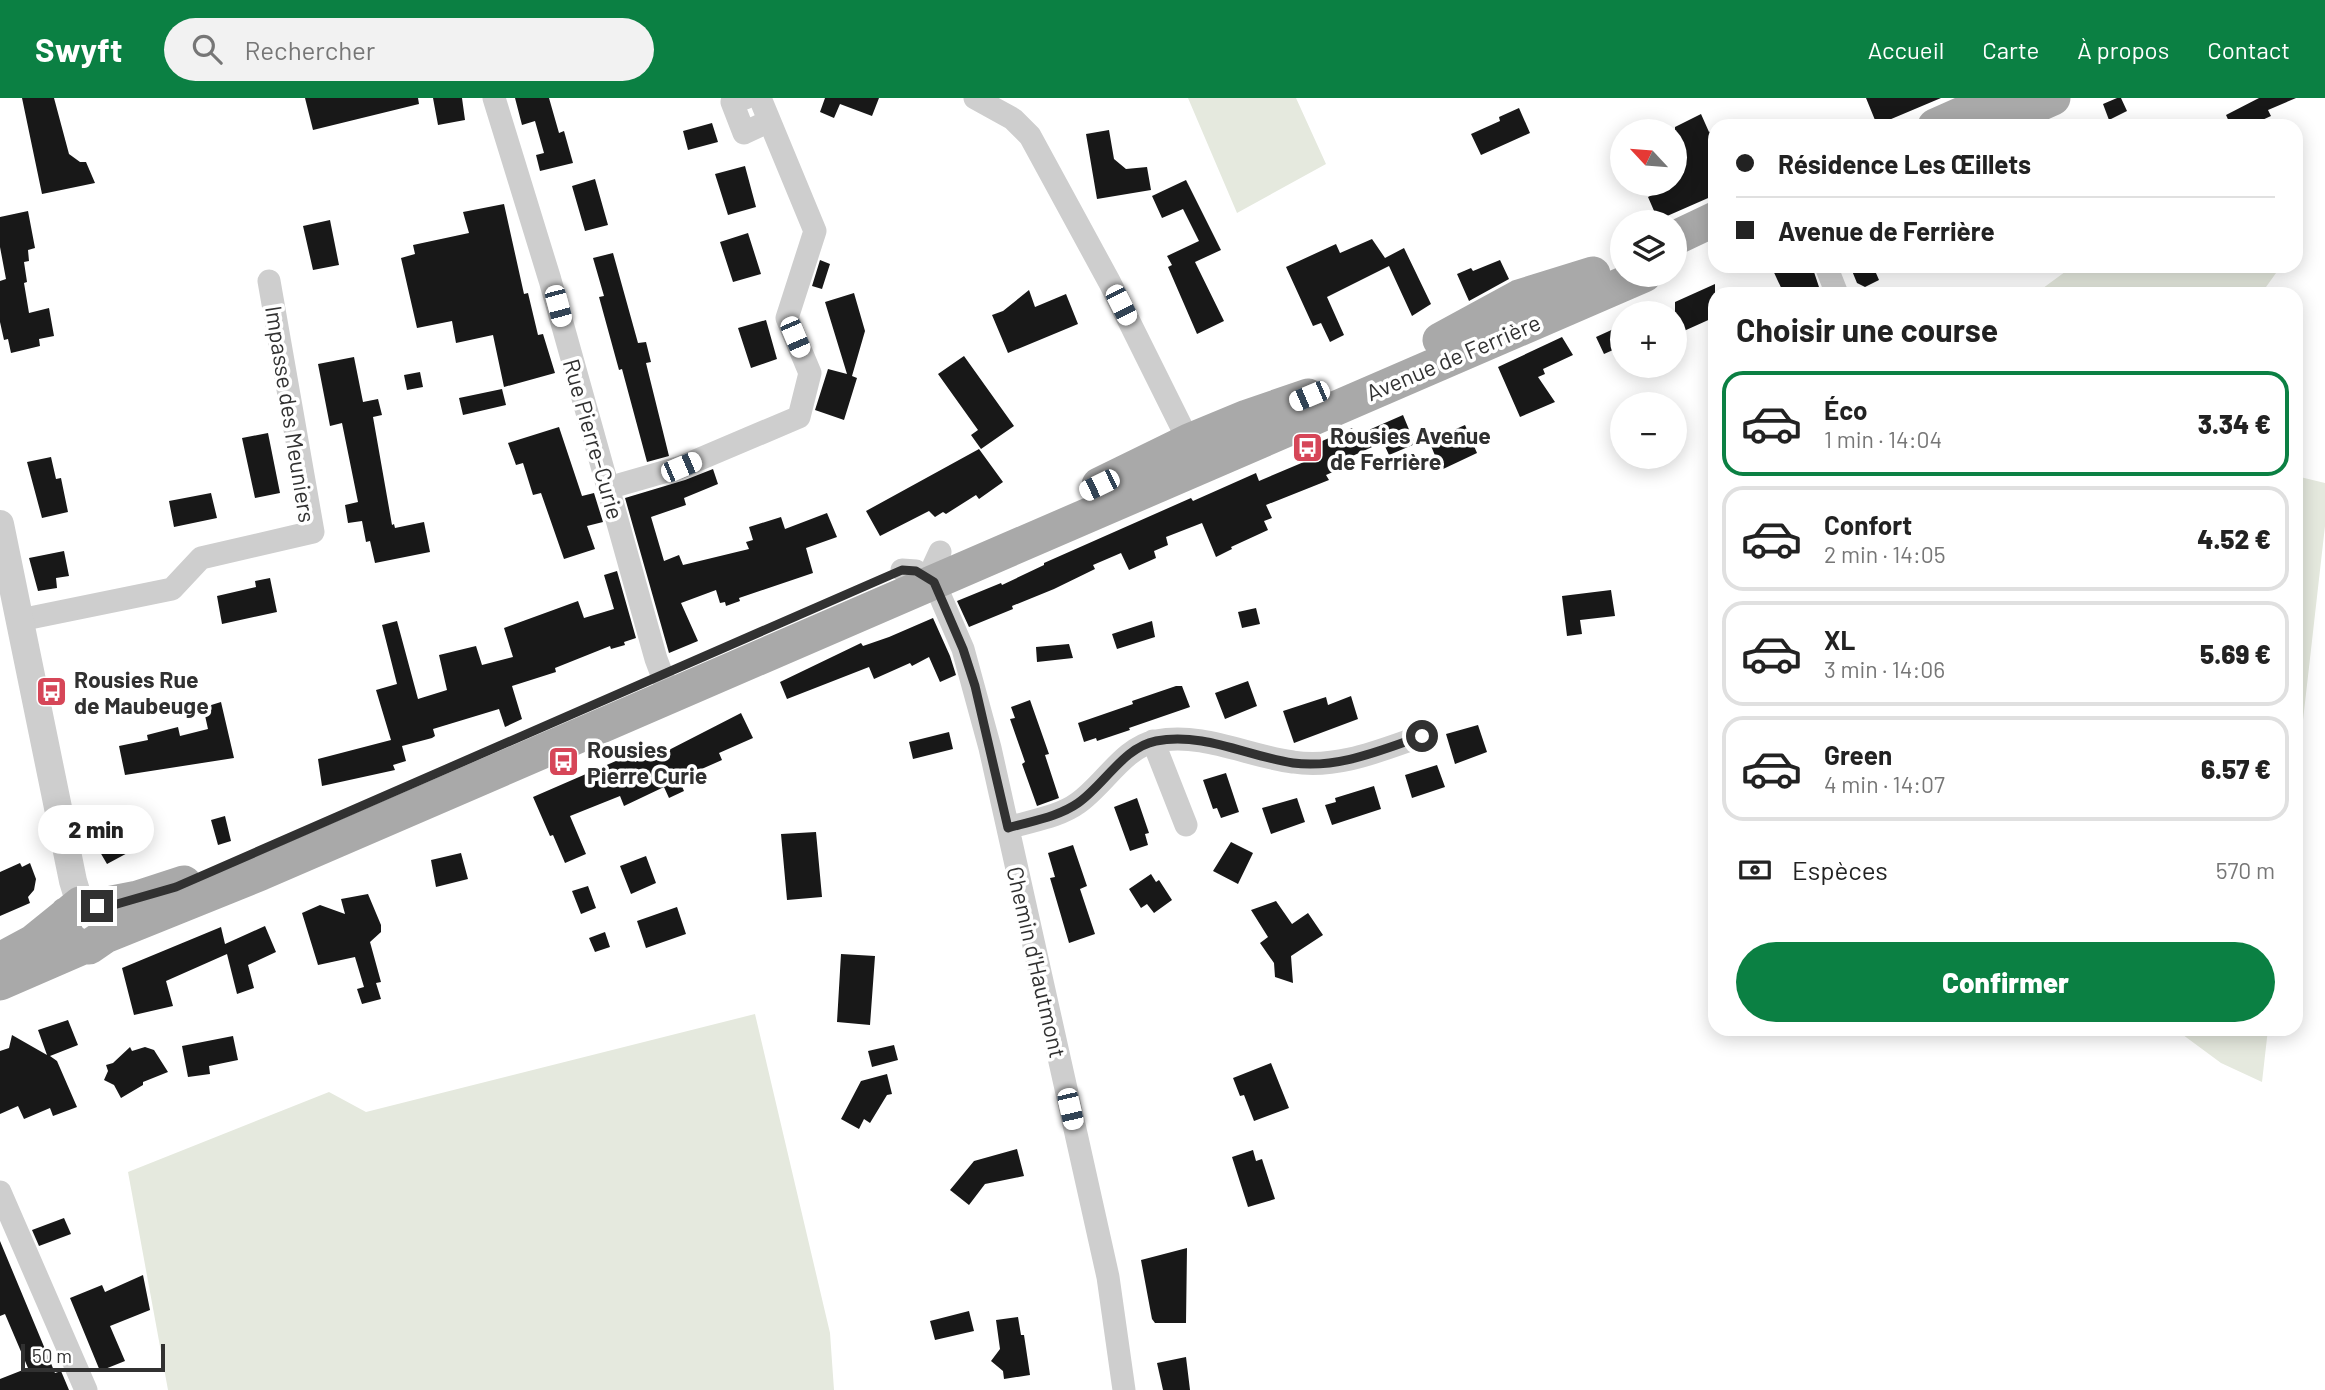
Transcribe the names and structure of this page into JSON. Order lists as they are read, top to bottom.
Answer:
{
  "streets": {
    "main road": ["Avenue de Ferrière"],
    "street": ["Impasse des Meuniers", "Rue Pierre-Curie", "Chemin d'Hautmont"]
  },
  "crossings": [
    ["Avenue de Ferrière", "Rue Pierre-Curie"],
    ["Avenue de Ferrière", "Chemin d'Hautmont"]
  ],
  "places": {
    "bus stop": ["Rousies Avenue de Ferrière", "Rousies Rue de Maubeuge", "Rousies Pierre Curie"]
  },
  "scale_bar": "50 m",
  "north": "top left",
  "page": {
    "header": "Swyft",
    "search": "Rechercher",
    "nav": [
      "Accueil",
      "Carte",
      "À propos",
      "Contact"
    ],
    "map_buttons": ["+", "−"],
    "banner": ["Résidence Les Œillets", "Avenue de Ferrière"],
    "heading": "Choisir une course",
    "list": [
      {
        "name": "Éco",
        "note": "1 min · 14:04",
        "value": "3.34 €"
      },
      {
        "name": "Confort",
        "note": "2 min · 14:05",
        "value": "4.52 €"
      },
      {
        "name": "XL",
        "note": "3 min · 14:06",
        "value": "5.69 €"
      },
      {
        "name": "Green",
        "note": "4 min · 14:07",
        "value": "6.57 €"
      }
    ],
    "bubble": "2 min",
    "pay": ["Espèces", "570 m"],
    "buttons": "Confirmer",
    "scale": "50 m"
  }
}
